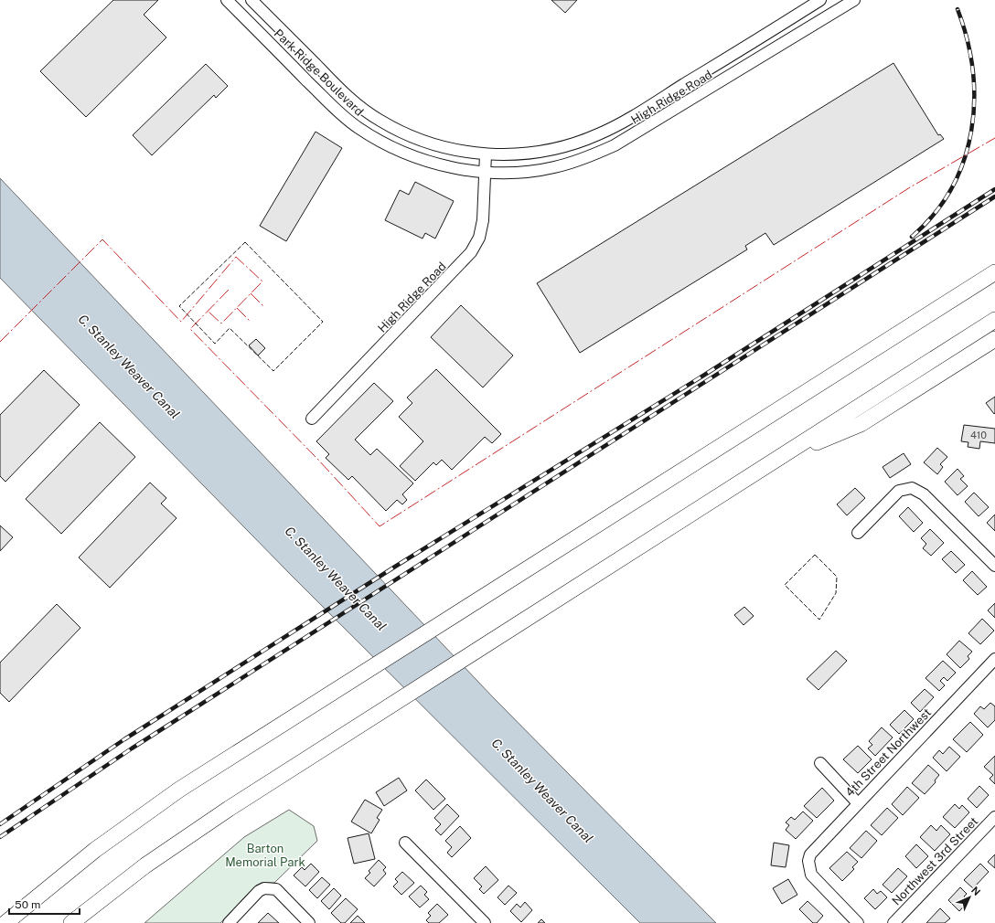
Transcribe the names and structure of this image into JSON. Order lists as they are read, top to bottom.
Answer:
{
  "streets": {
    "street": [
      "Park Ridge Boulevard",
      "High Ridge Road",
      "4th Street Northwest",
      "Northwest 3rd Street"
    ]
  },
  "crossings": [
    ["Park Ridge Boulevard", "High Ridge Road"]
  ],
  "water": ["C. Stanley Weaver Canal"],
  "parks": ["Barton Memorial Park"],
  "house_numbers": ["410"],
  "scale_bar": "50 m",
  "north": "top right"
}
